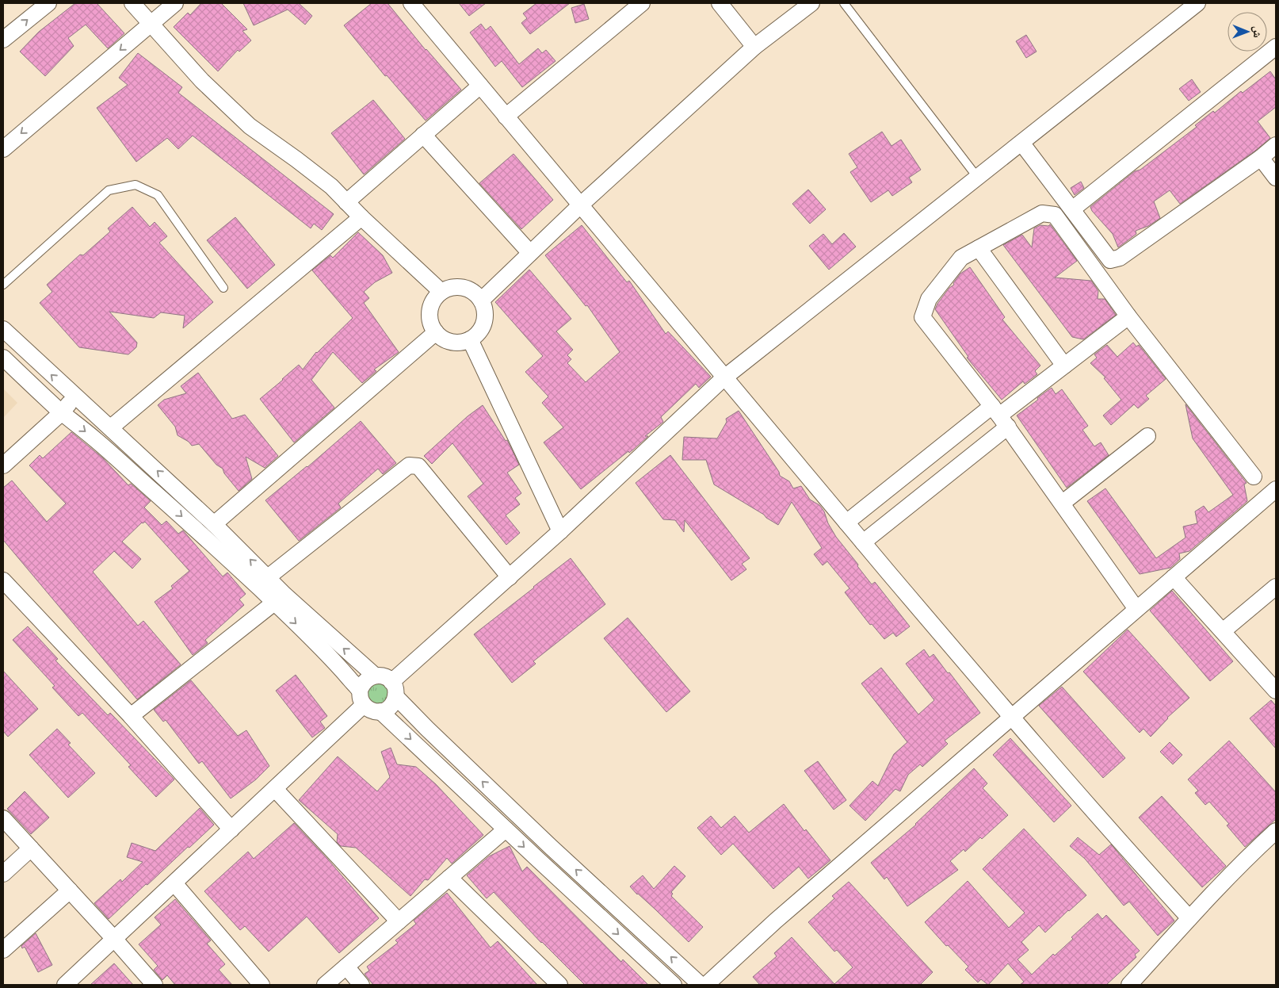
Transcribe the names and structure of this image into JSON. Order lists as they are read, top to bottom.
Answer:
{
  "north": "right"
}
